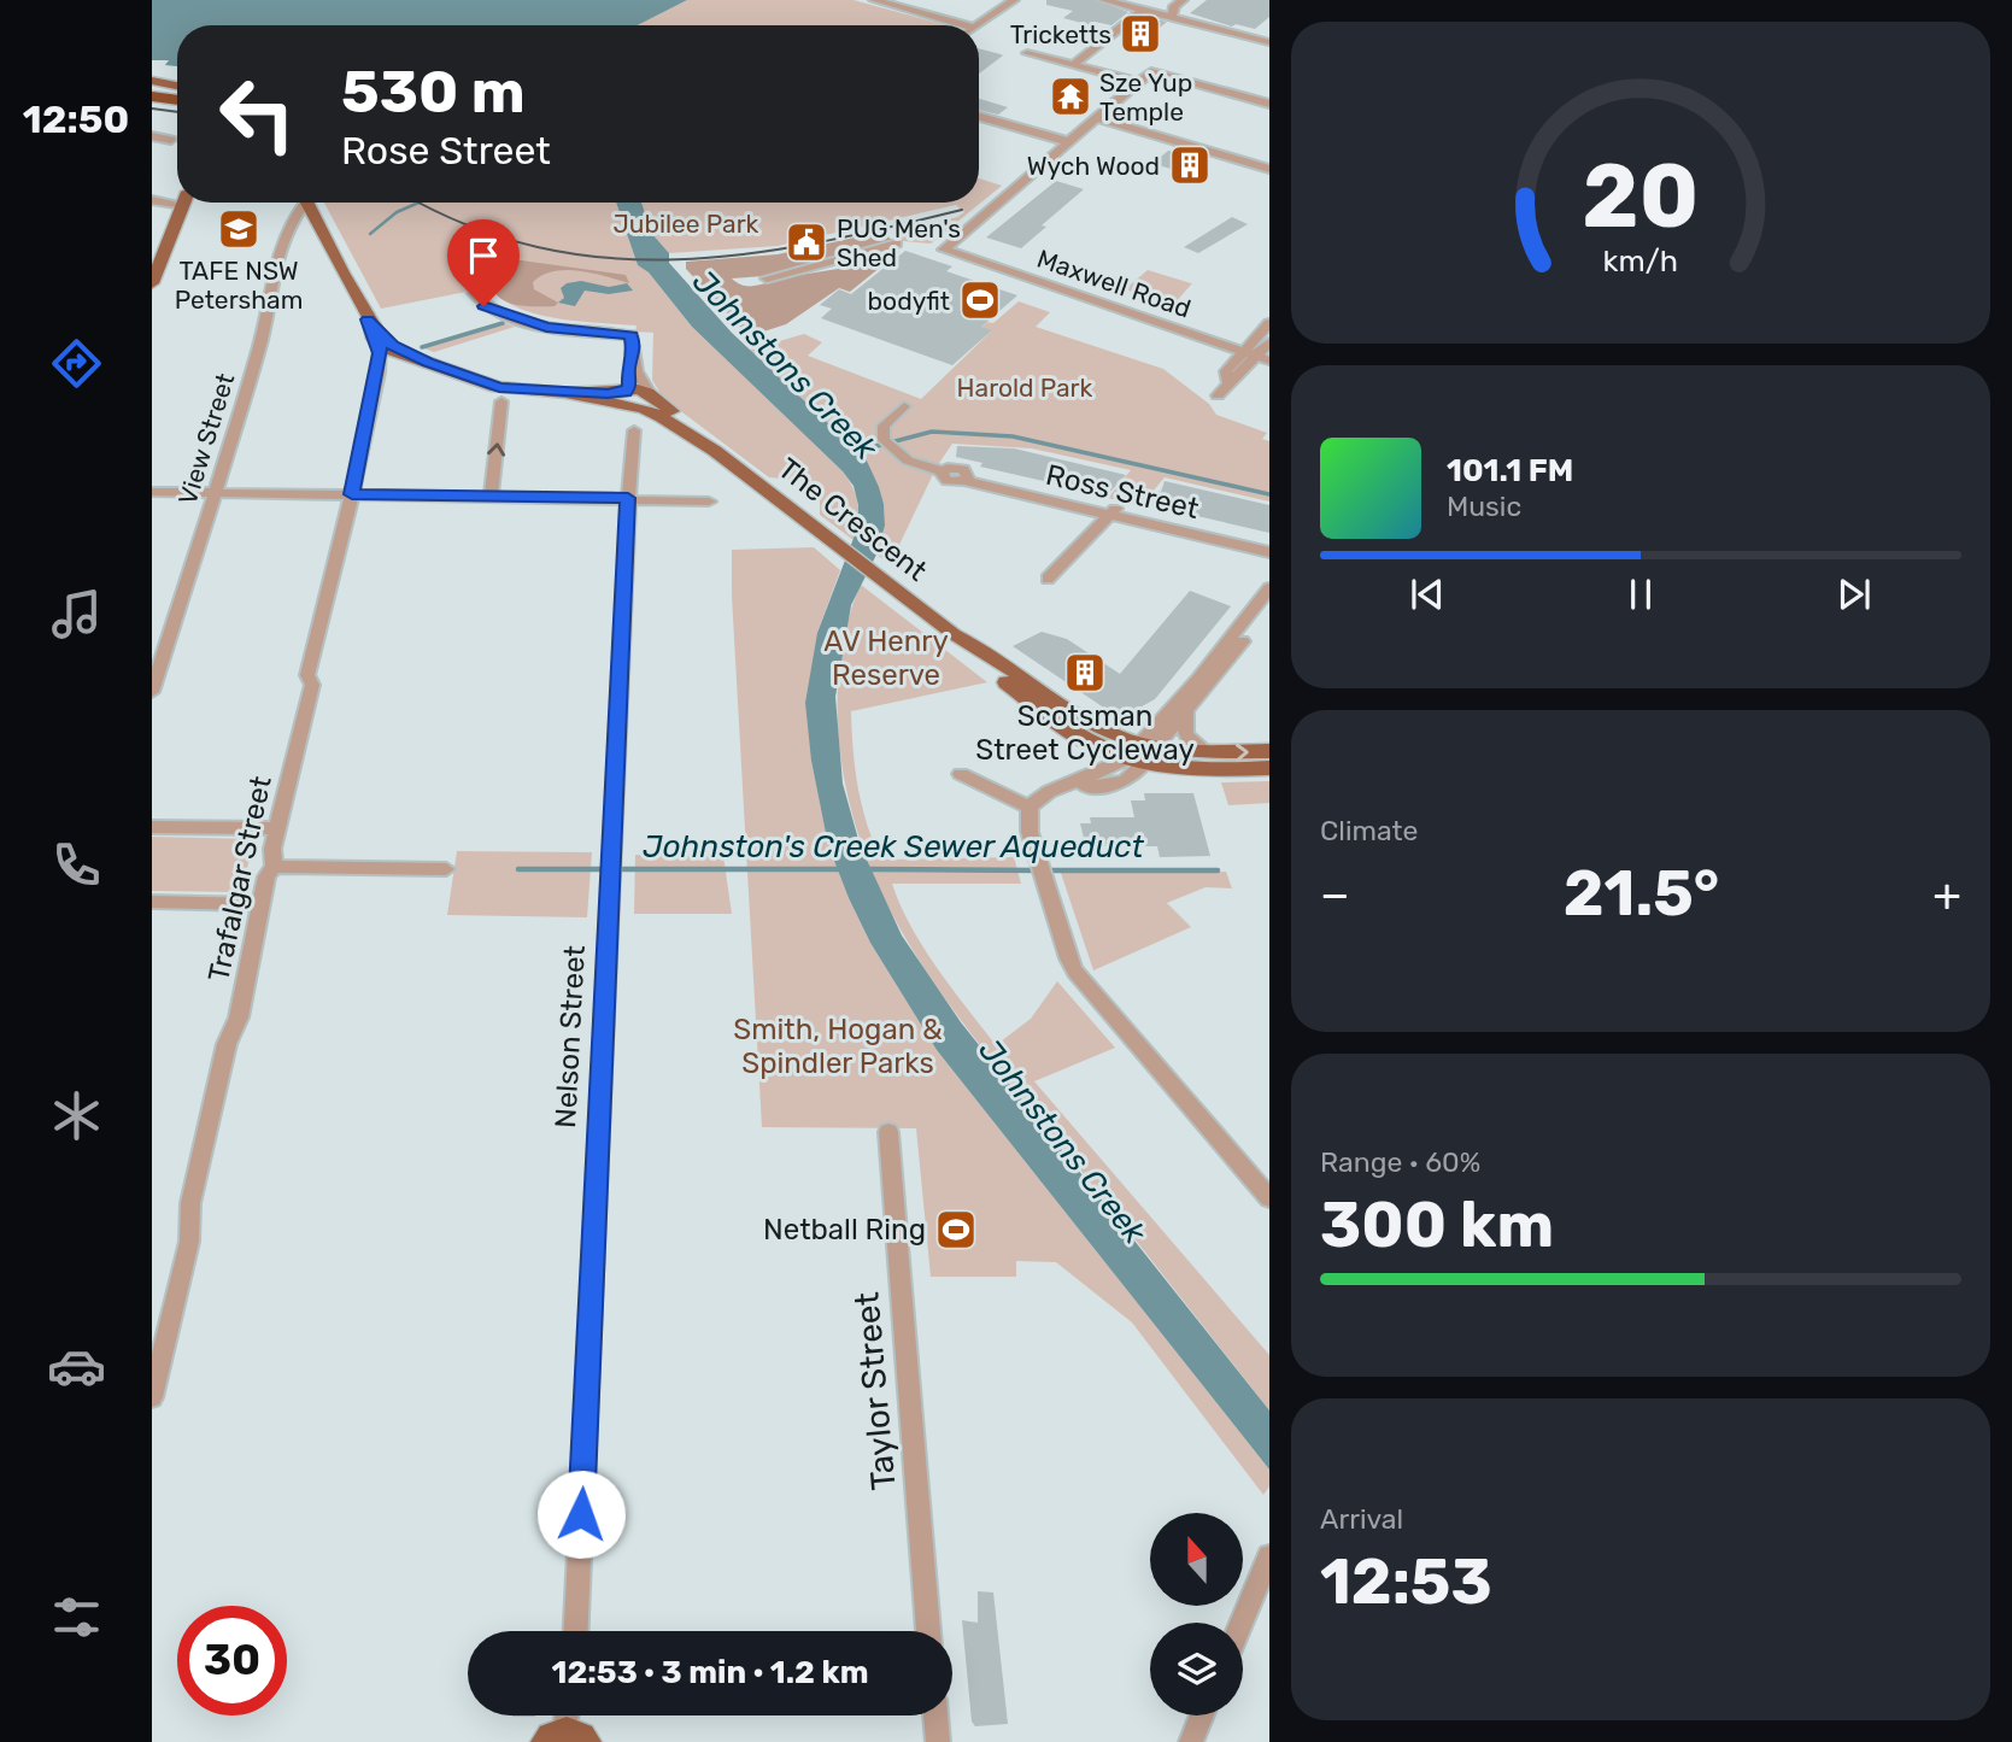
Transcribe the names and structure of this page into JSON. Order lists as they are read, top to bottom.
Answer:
{
  "streets": {
    "main road": ["The Crescent"],
    "street": [
      "Maxwell Road",
      "View Street",
      "Ross Street",
      "Trafalgar Street",
      "Nelson Street",
      "Taylor Street"
    ]
  },
  "crossings": [
    ["The Crescent", "Trafalgar Street"]
  ],
  "water": ["Johnstons Creek", "Johnston's Creek Sewer Aqueduct"],
  "parks": [
    "Jubilee Park",
    "Harold Park",
    "AV Henry Reserve",
    "Smith, Hogan & Spindler Parks"
  ],
  "places": {
    "building": ["Tricketts", "Wych Wood", "Scotsman Street Cycleway"],
    "temple": ["Sze Yup Temple"],
    "school or university": ["TAFE NSW Petersham"],
    "public building": ["PUG Men's Shed"],
    "sports": ["bodyfit", "Netball Ring"]
  },
  "north": "top",
  "page": {
    "tabs": "12:50",
    "turn": ["530 m", "Rose Street"],
    "song": ["101.1 FM", "Music"],
    "tile": [
      "Climate",
      ["Range · 60%", "300 km"],
      ["Arrival", "12:53"]
    ],
    "heat": ["−", "21.5°", "+"],
    "limit": "30",
    "trip": "12:53 · 3 min · 1.2 km",
    "gauge": ["20", "km/h"]
  }
}
